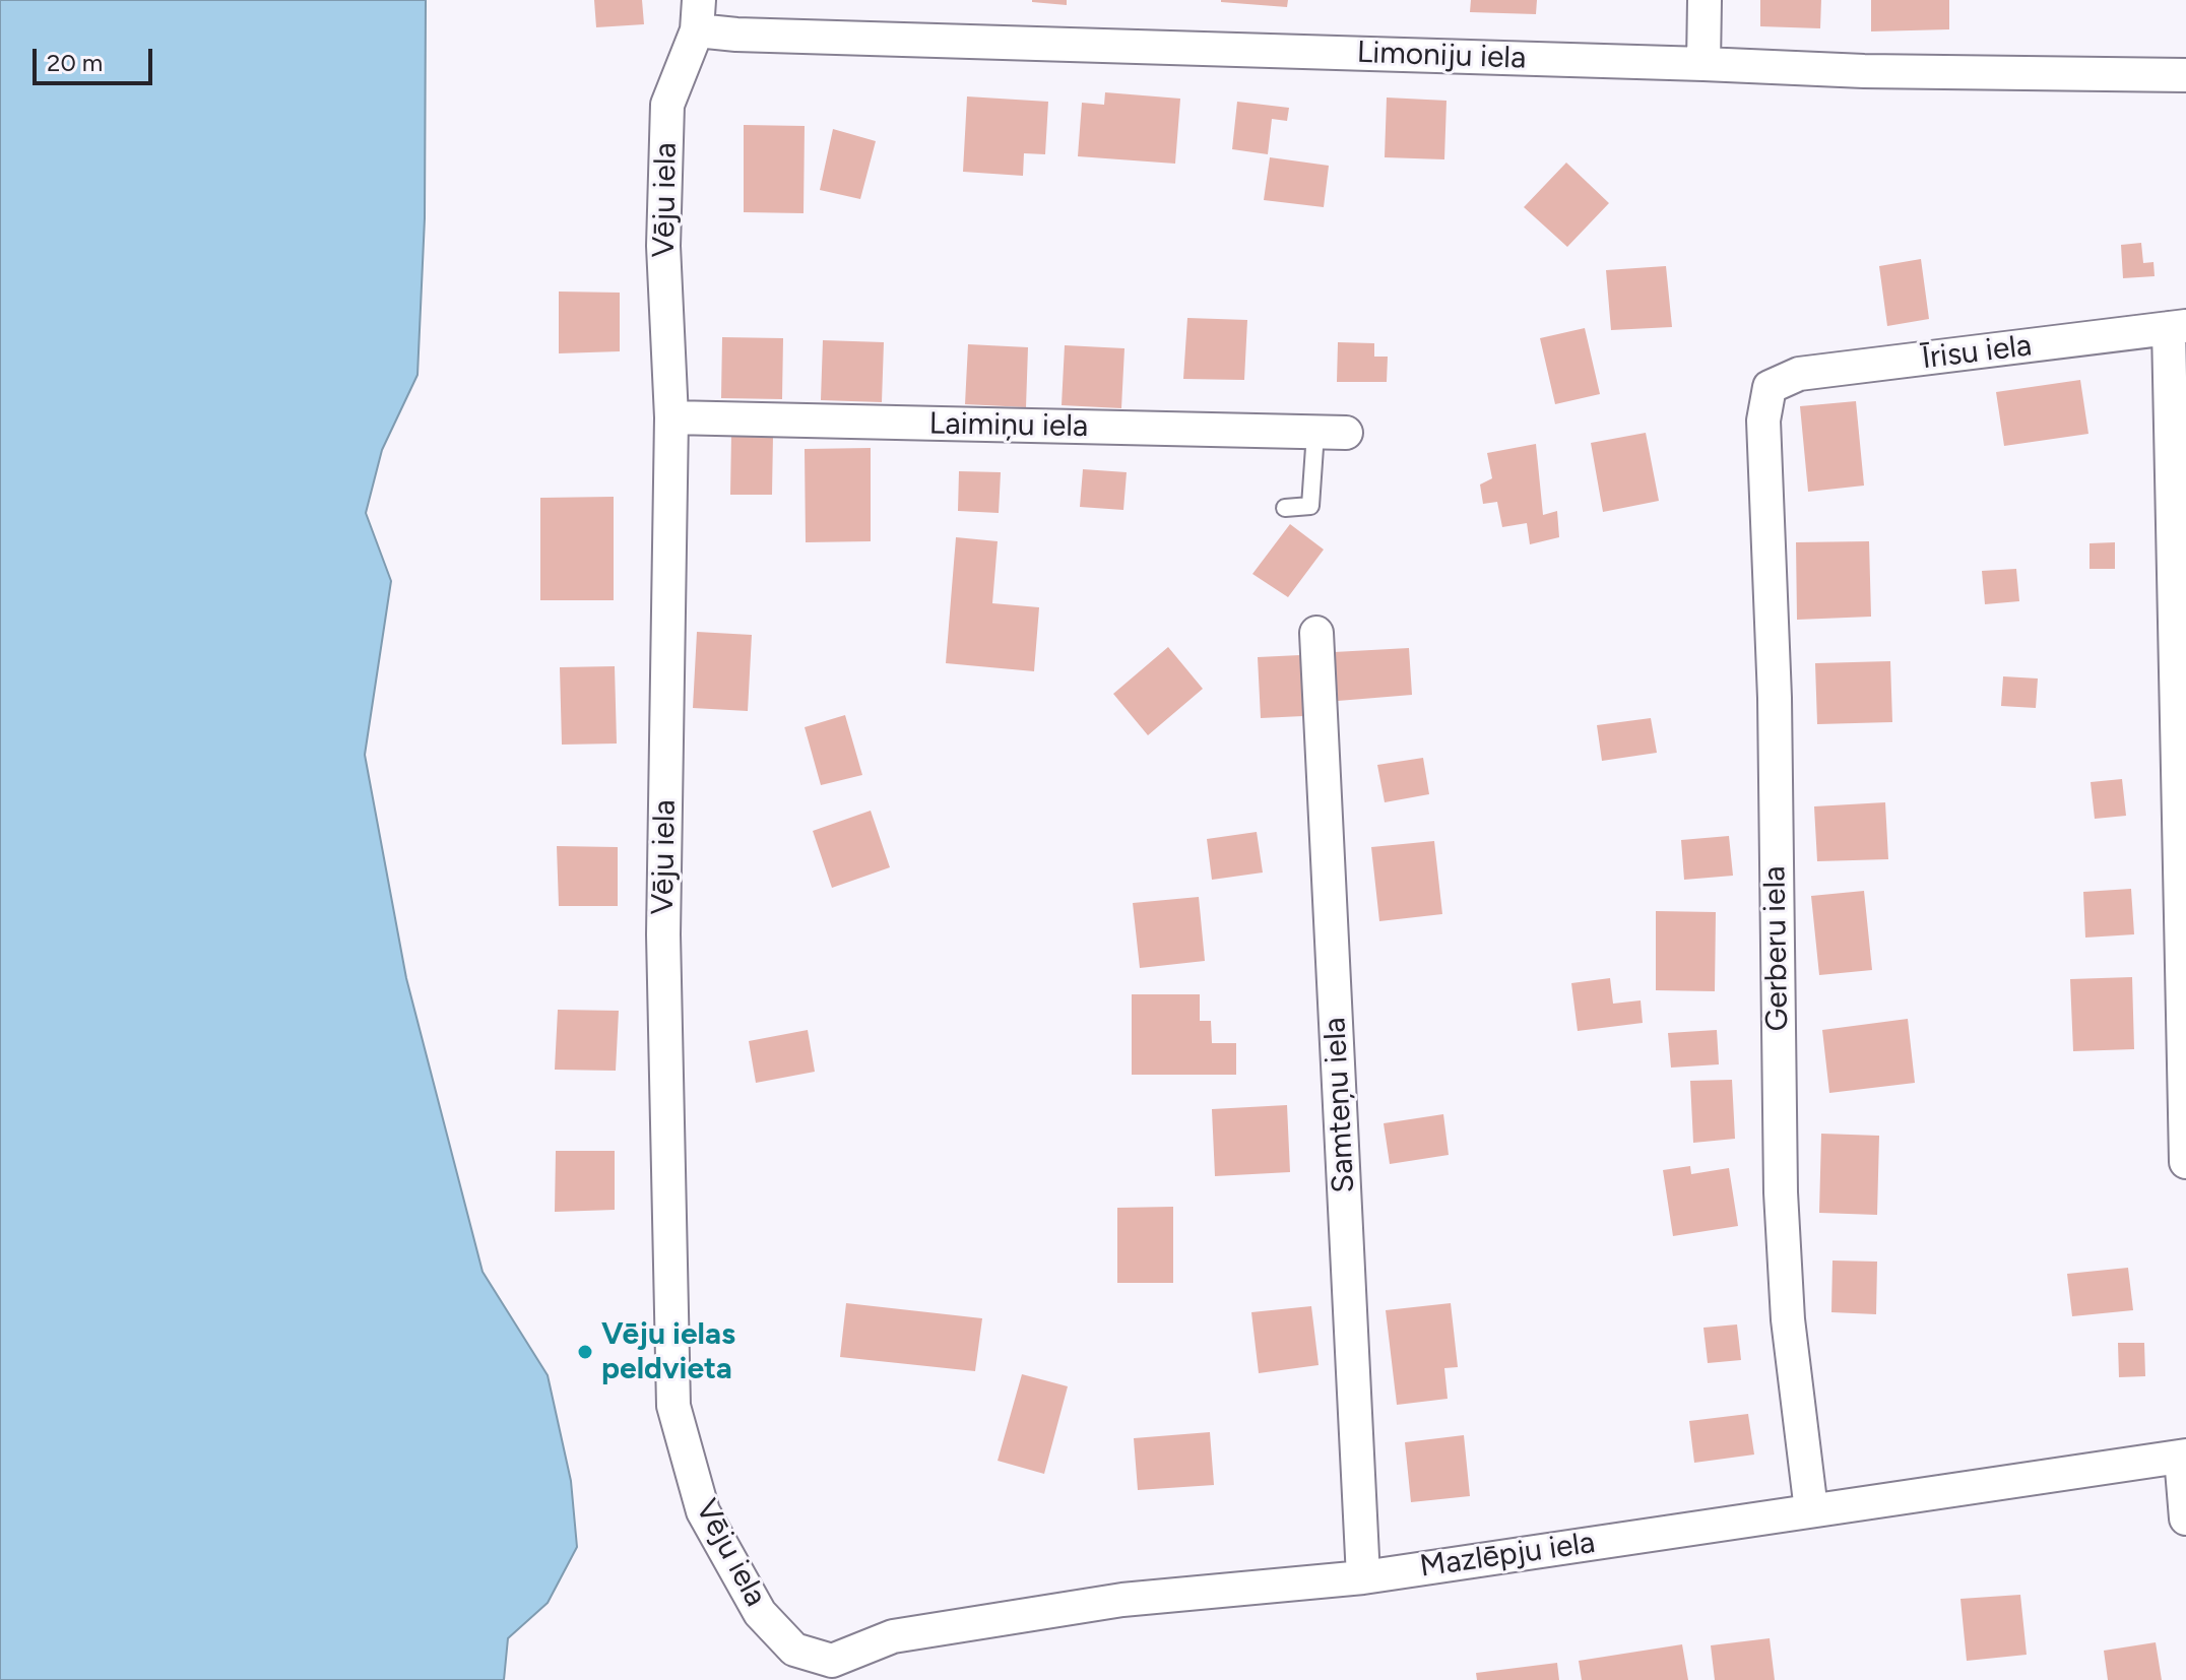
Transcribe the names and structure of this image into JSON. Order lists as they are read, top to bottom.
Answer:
{
  "streets": {
    "street": [
      "Limoniju iela",
      "Vēju iela",
      "Īrisu iela",
      "Laimiņu iela",
      "Gerberu iela",
      "Samteņu iela",
      "Mazlēpju iela"
    ]
  },
  "crossings": [
    ["Limoniju iela", "Vēju iela"],
    ["Vēju iela", "Laimiņu iela"],
    ["Vēju iela", "Mazlēpju iela"],
    ["Īrisu iela", "Gerberu iela"],
    ["Gerberu iela", "Mazlēpju iela"],
    ["Samteņu iela", "Mazlēpju iela"]
  ],
  "places": ["Vēju ielas peldvieta"],
  "scale_bar": "20 m"
}
